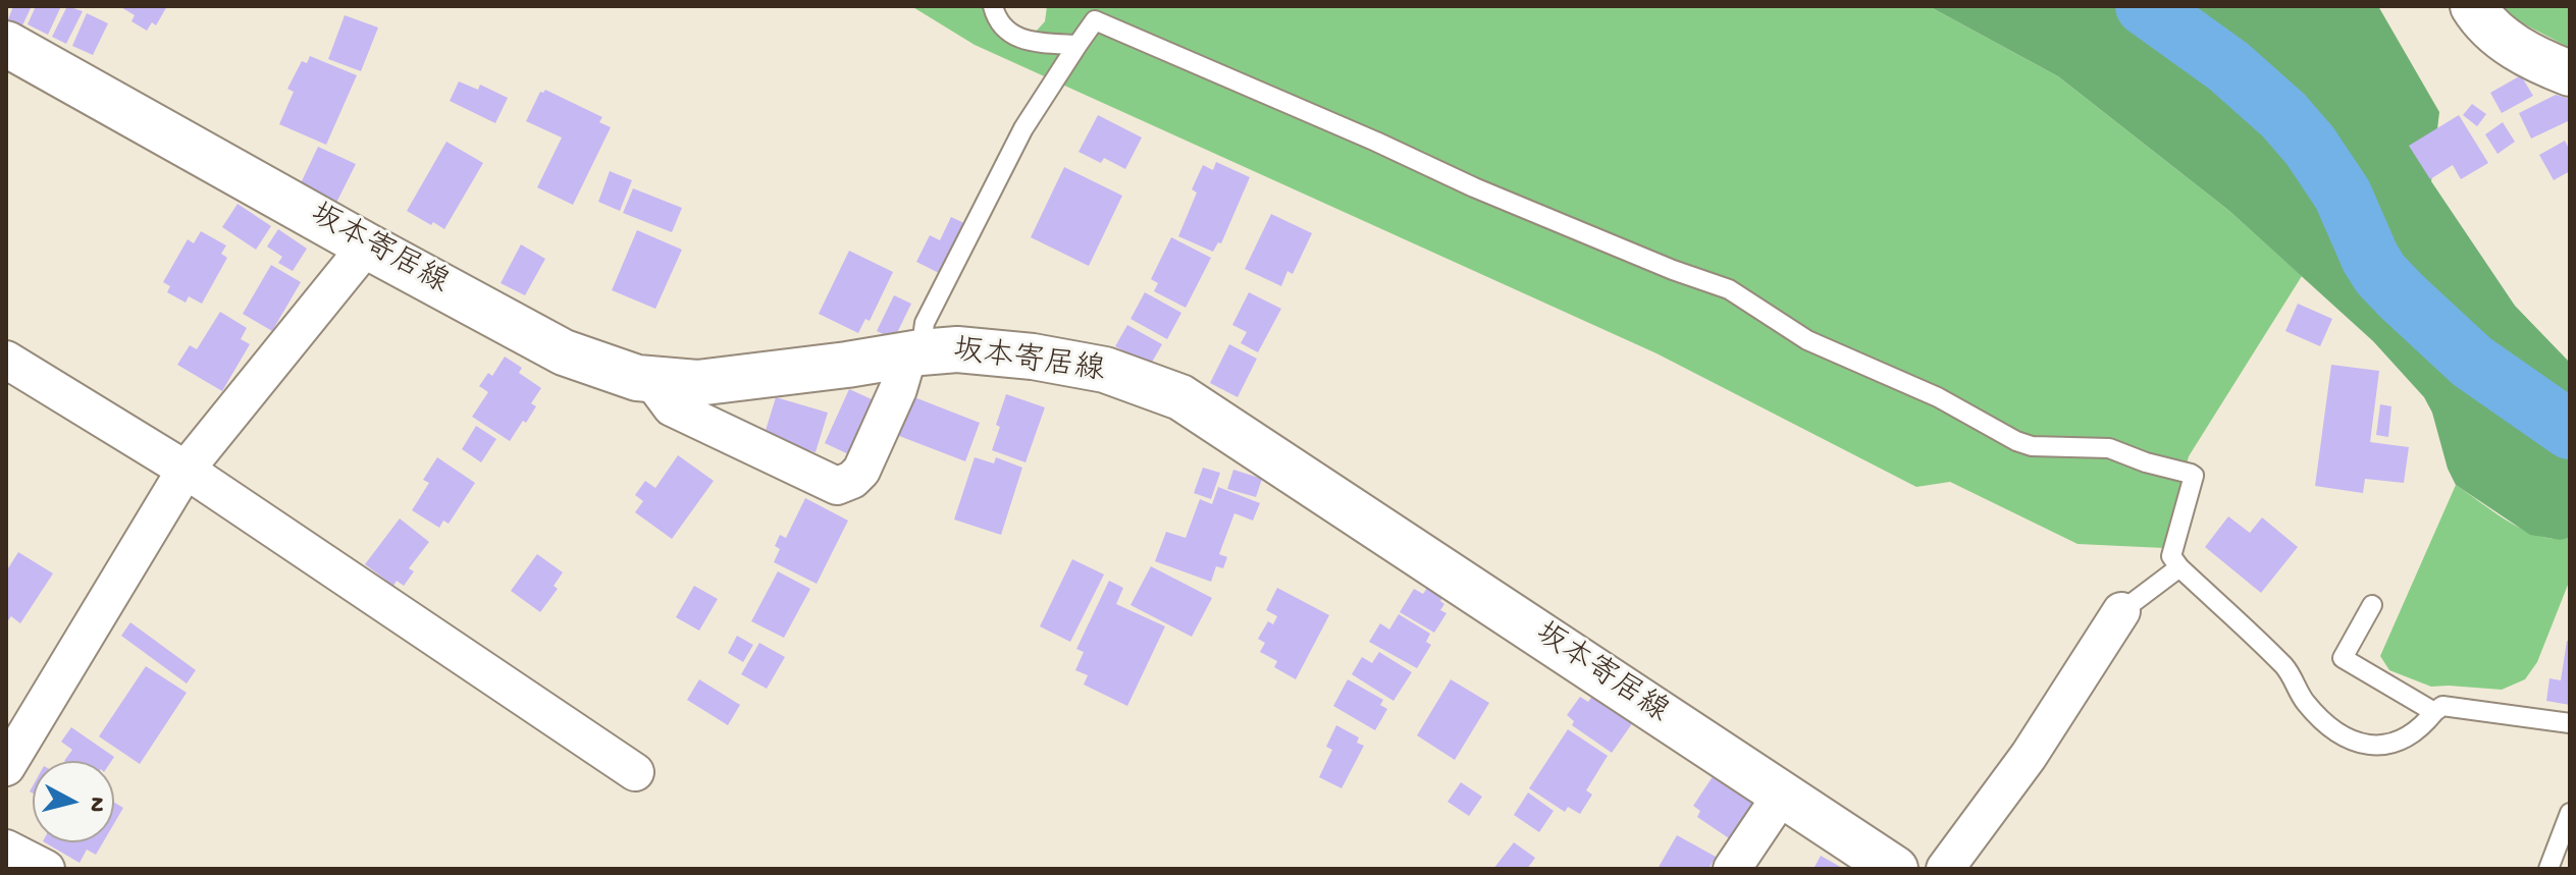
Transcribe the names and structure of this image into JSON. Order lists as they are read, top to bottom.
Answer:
{
  "streets": {
    "main road": ["坂本寄居線"]
  },
  "north": "right"
}
